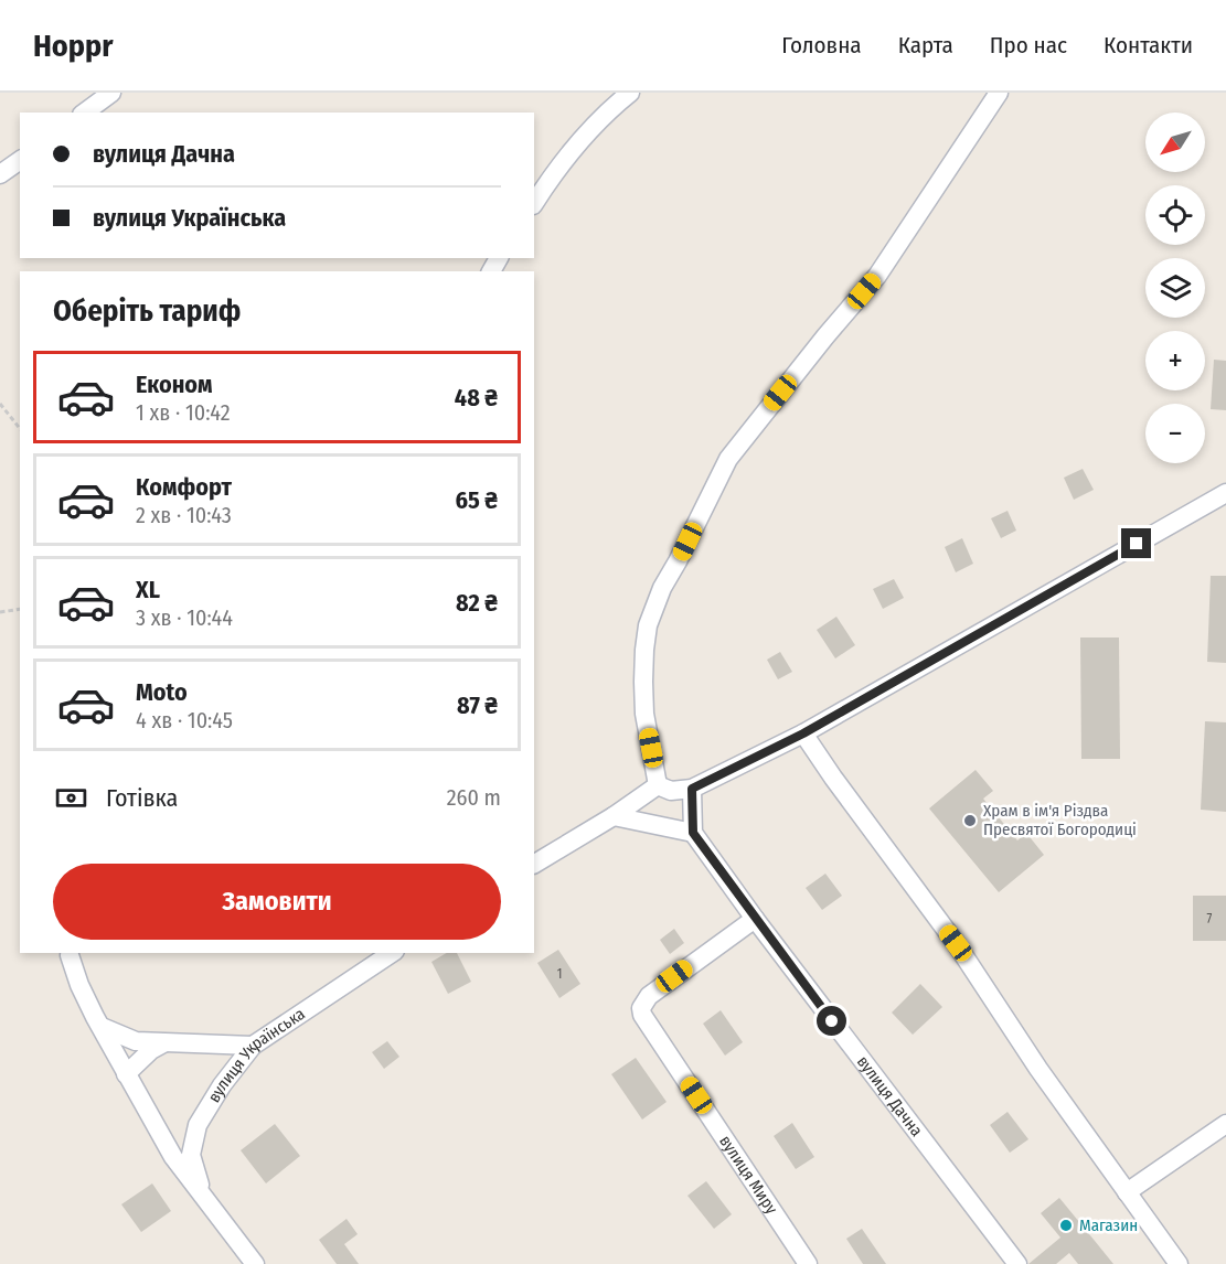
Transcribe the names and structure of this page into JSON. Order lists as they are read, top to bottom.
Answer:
{
  "streets": {
    "street": ["вулиця Українська", "вулиця Дачна", "вулиця Миру"]
  },
  "crossings": [
    ["вулиця Дачна", "вулиця Миру"]
  ],
  "places": ["Храм в ім'я Різдва Пресвятої Богородиці", "Магазин"],
  "house_numbers": ["7", "1"],
  "north": "bottom left",
  "page": {
    "header": "Hoppr",
    "nav": [
      "Головна",
      "Карта",
      "Про нас",
      "Контакти"
    ],
    "map_buttons": ["+", "−"],
    "banner": ["вулиця Дачна", "вулиця Українська"],
    "heading": "Оберіть тариф",
    "list": [
      {
        "name": "Економ",
        "note": "1 хв · 10:42",
        "value": "48 ₴"
      },
      {
        "name": "Комфорт",
        "note": "2 хв · 10:43",
        "value": "65 ₴"
      },
      {
        "name": "XL",
        "note": "3 хв · 10:44",
        "value": "82 ₴"
      },
      {
        "name": "Moto",
        "note": "4 хв · 10:45",
        "value": "87 ₴"
      }
    ],
    "pay": ["Готівка", "260 m"],
    "buttons": "Замовити"
  }
}
